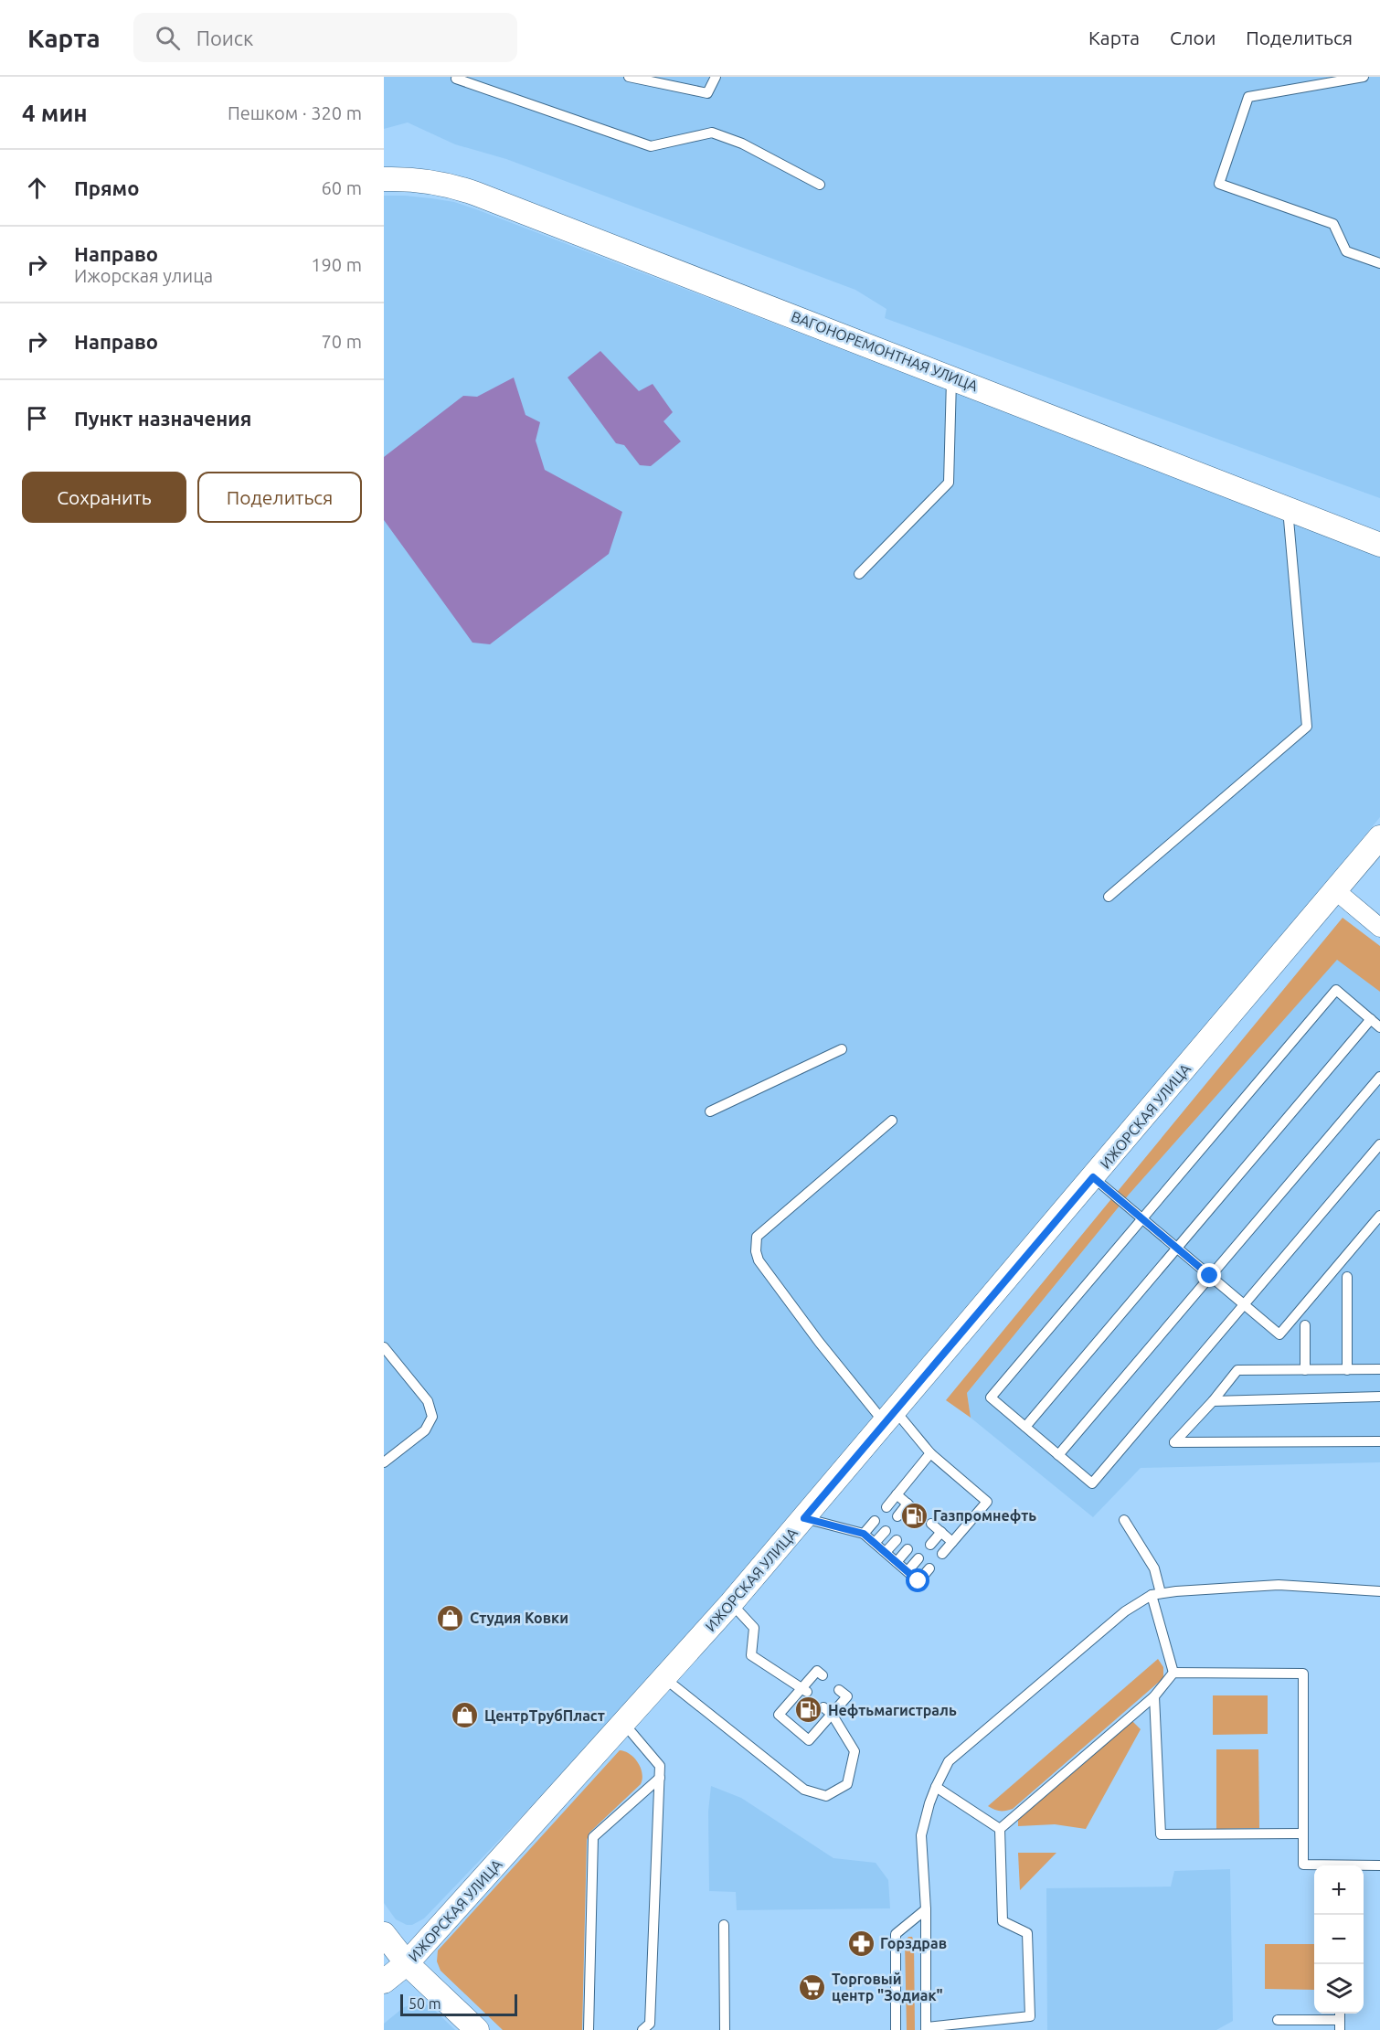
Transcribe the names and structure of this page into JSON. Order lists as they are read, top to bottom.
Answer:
{
  "streets": {
    "street": ["ВАГОНОРЕМОНТНАЯ УЛИЦА", "ИЖОРСКАЯ УЛИЦА"]
  },
  "places": {
    "fuel station": ["Газпромнефть", "Нефтьмагистраль"],
    "shop": ["Студия Ковки", "ЦентрТрубПласт"],
    "pharmacy": ["Горздрав"],
    "supermarket": ["Торговый центр \"Зодиак\""]
  },
  "scale_bar": "50 m",
  "page": {
    "header": "Карта",
    "search": "Поиск",
    "nav": ["Карта", "Слои", "Поделиться"],
    "heading": ["4 мин", "Пешком · 320 m"],
    "list": [
      ["Прямо", "60 m"],
      ["Направо", "Ижорская улица", "190 m"],
      ["Направо", "70 m"],
      "Пункт назначения"
    ],
    "buttons": ["Сохранить", "Поделиться"],
    "map_buttons": ["+", "−"],
    "scale": "50 m"
  }
}
